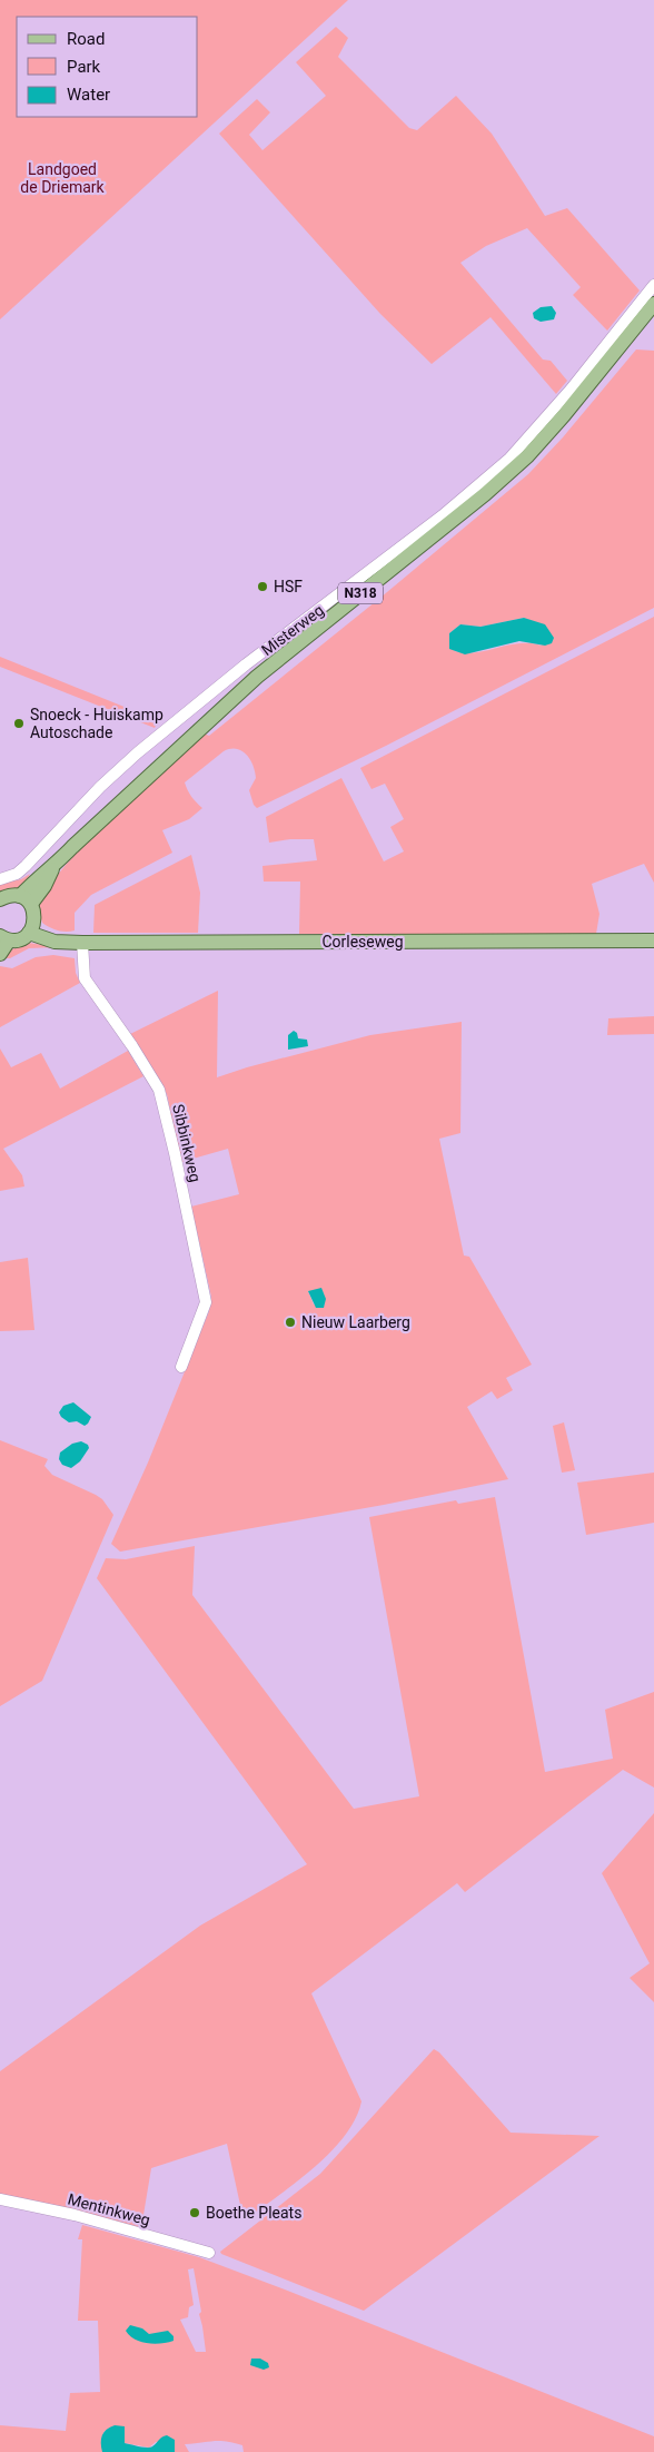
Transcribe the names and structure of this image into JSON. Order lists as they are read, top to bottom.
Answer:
{
  "streets": {
    "main road": ["N318", "Misterweg", "Corleseweg"],
    "street": ["Sibbinkweg", "Mentinkweg"]
  },
  "crossings": [
    ["Corleseweg", "Sibbinkweg"]
  ],
  "parks": ["Landgoed de Driemark"],
  "places": [
    "HSF",
    "Snoeck - Huiskamp Autoschade",
    "Nieuw Laarberg",
    "Boethe Pleats"
  ],
  "legend": ["Road", "Park", "Water"]
}
